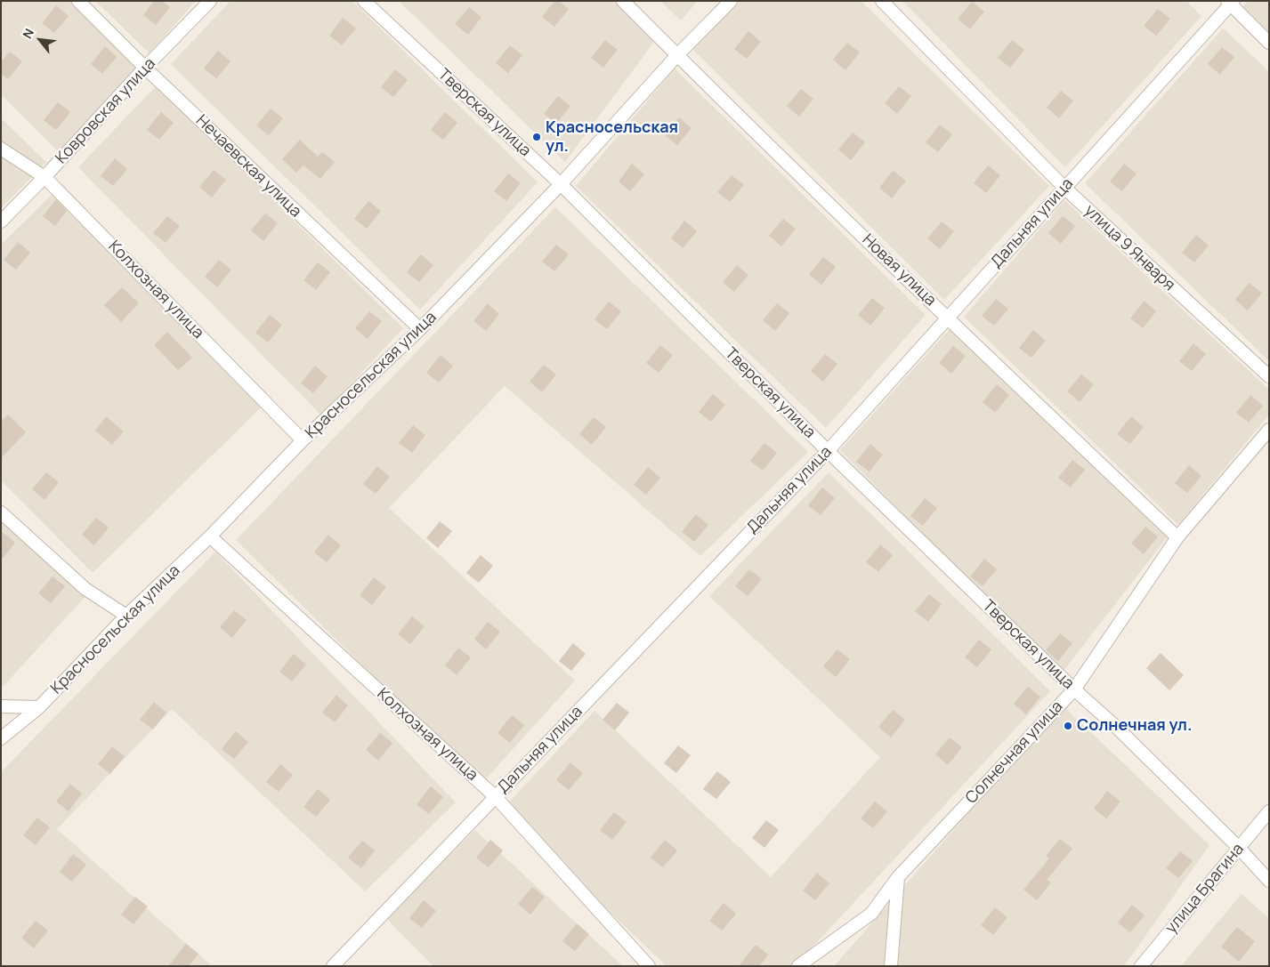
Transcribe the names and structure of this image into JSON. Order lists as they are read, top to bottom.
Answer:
{
  "streets": {
    "street": [
      "Ковровская улица",
      "Тверская улица",
      "Нечаевская улица",
      "Дальняя улица",
      "улица 9 Января",
      "Новая улица",
      "Колхозная улица",
      "Красносельская улица",
      "Солнечная улица",
      "улица Брагина"
    ]
  },
  "crossings": [
    ["Ковровская улица", "Нечаевская улица"],
    ["Ковровская улица", "Колхозная улица"],
    ["Тверская улица", "Дальняя улица"],
    ["Тверская улица", "Красносельская улица"],
    ["Тверская улица", "Солнечная улица"],
    ["Тверская улица", "улица Брагина"],
    ["Нечаевская улица", "Красносельская улица"],
    ["Дальняя улица", "улица 9 Января"],
    ["Дальняя улица", "Новая улица"],
    ["Дальняя улица", "Колхозная улица"],
    ["Новая улица", "Красносельская улица"],
    ["Новая улица", "Солнечная улица"],
    ["Колхозная улица", "Красносельская улица"]
  ],
  "places": ["Красносельская ул.", "Солнечная ул."],
  "north": "top left"
}
